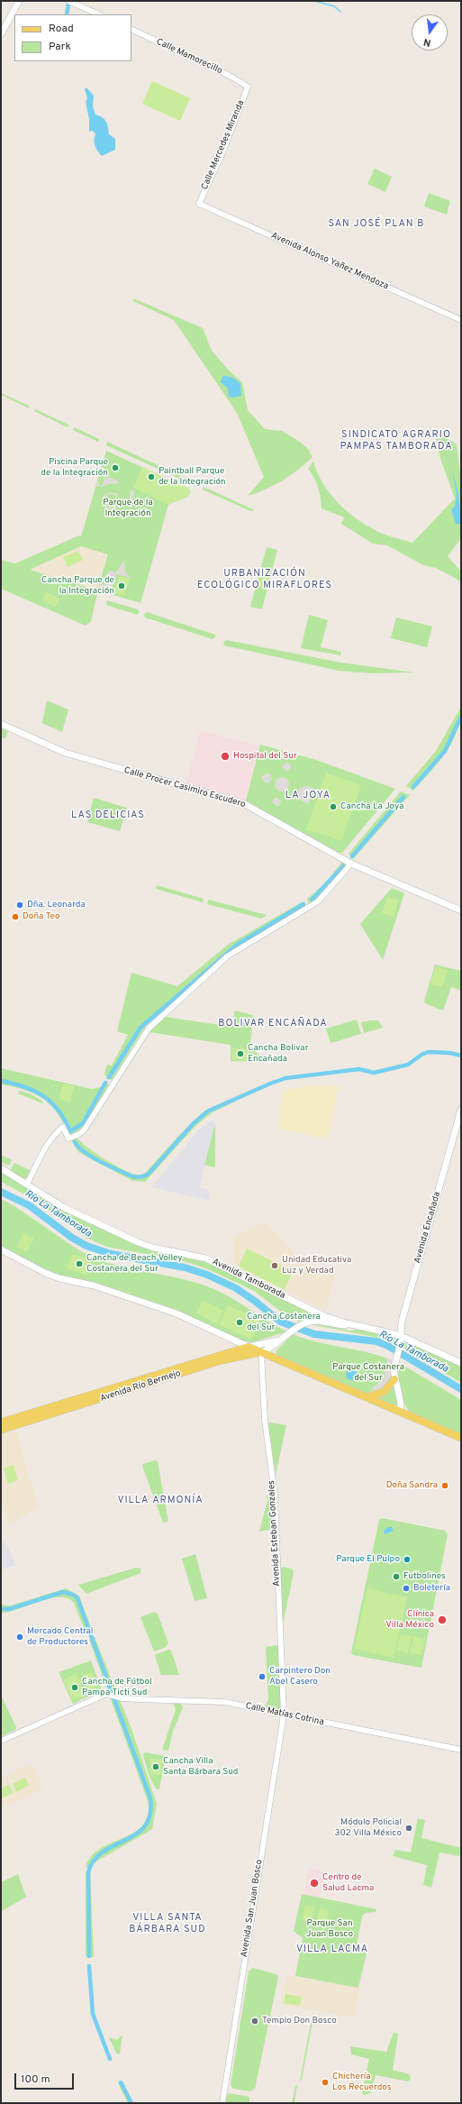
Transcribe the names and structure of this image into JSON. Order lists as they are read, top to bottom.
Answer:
{
  "streets": {
    "main road": [
      "Calle Procer Casimiro Escudero",
      "Avenida Encañada",
      "Avenida Tamborada",
      "Avenida Río Bermejo"
    ],
    "street": [
      "Calle Mamorecillo",
      "Calle Mercedes Miranda",
      "Avenida Alonso Yañez Mendoza",
      "Avenida Esteban Gonzales",
      "Calle Matías Cotrina",
      "Avenida San Juan Bosco"
    ]
  },
  "crossings": [
    ["Calle Mamorecillo", "Calle Mercedes Miranda"],
    ["Calle Mercedes Miranda", "Avenida Alonso Yañez Mendoza"],
    ["Avenida Encañada", "Avenida Tamborada"],
    ["Avenida Tamborada", "Avenida Río Bermejo"],
    ["Avenida Río Bermejo", "Avenida Esteban Gonzales"],
    ["Avenida Esteban Gonzales", "Calle Matías Cotrina"],
    ["Avenida Esteban Gonzales", "Avenida San Juan Bosco"],
    ["Calle Matías Cotrina", "Avenida San Juan Bosco"]
  ],
  "districts": [
    "SAN JOSÉ PLAN B",
    "SINDICATO AGRARIO PAMPAS TAMBORADA",
    "URBANIZACIÓN ECOLÓGICO MIRAFLORES",
    "LA JOYA",
    "LAS DELICIAS",
    "BOLIVAR ENCAÑADA",
    "VILLA ARMONÍA",
    "VILLA SANTA BÁRBARA SUD",
    "VILLA LACMA"
  ],
  "water": ["Río La Tamborada"],
  "parks": ["Parque de la Integración", "Parque Costanera del Sur", "Parque San Juan Bosco"],
  "places": [
    "Piscina Parque de la Integración",
    "Paintball Parque de la Integración",
    "Cancha Parque de la Integración",
    "Hospital del Sur",
    "Cancha La Joya",
    "Dña. Leonarda",
    "Doña Teo",
    "Cancha Bolivar Encañada",
    "Cancha de Beach Volley Costanera del Sur",
    "Unidad Educativa Luz y Verdad",
    "Cancha Costanera del Sur",
    "Doña Sandra",
    "Parque El Pulpo",
    "Futbolines",
    "Boletería",
    "Clínica Villa México",
    "Mercado Central de Productores",
    "Carpintero Don Abel Casero",
    "Cancha de Fútbol Pampa Ticti Sud",
    "Cancha Villa Santa Bárbara Sud",
    "Módulo Policial 302 Villa México",
    "Centro de Salud Lacma",
    "Templo Don Bosco",
    "Chichería Los Recuerdos"
  ],
  "legend": ["Road", "Park"],
  "scale_bar": "100 m",
  "north": "bottom"
}
